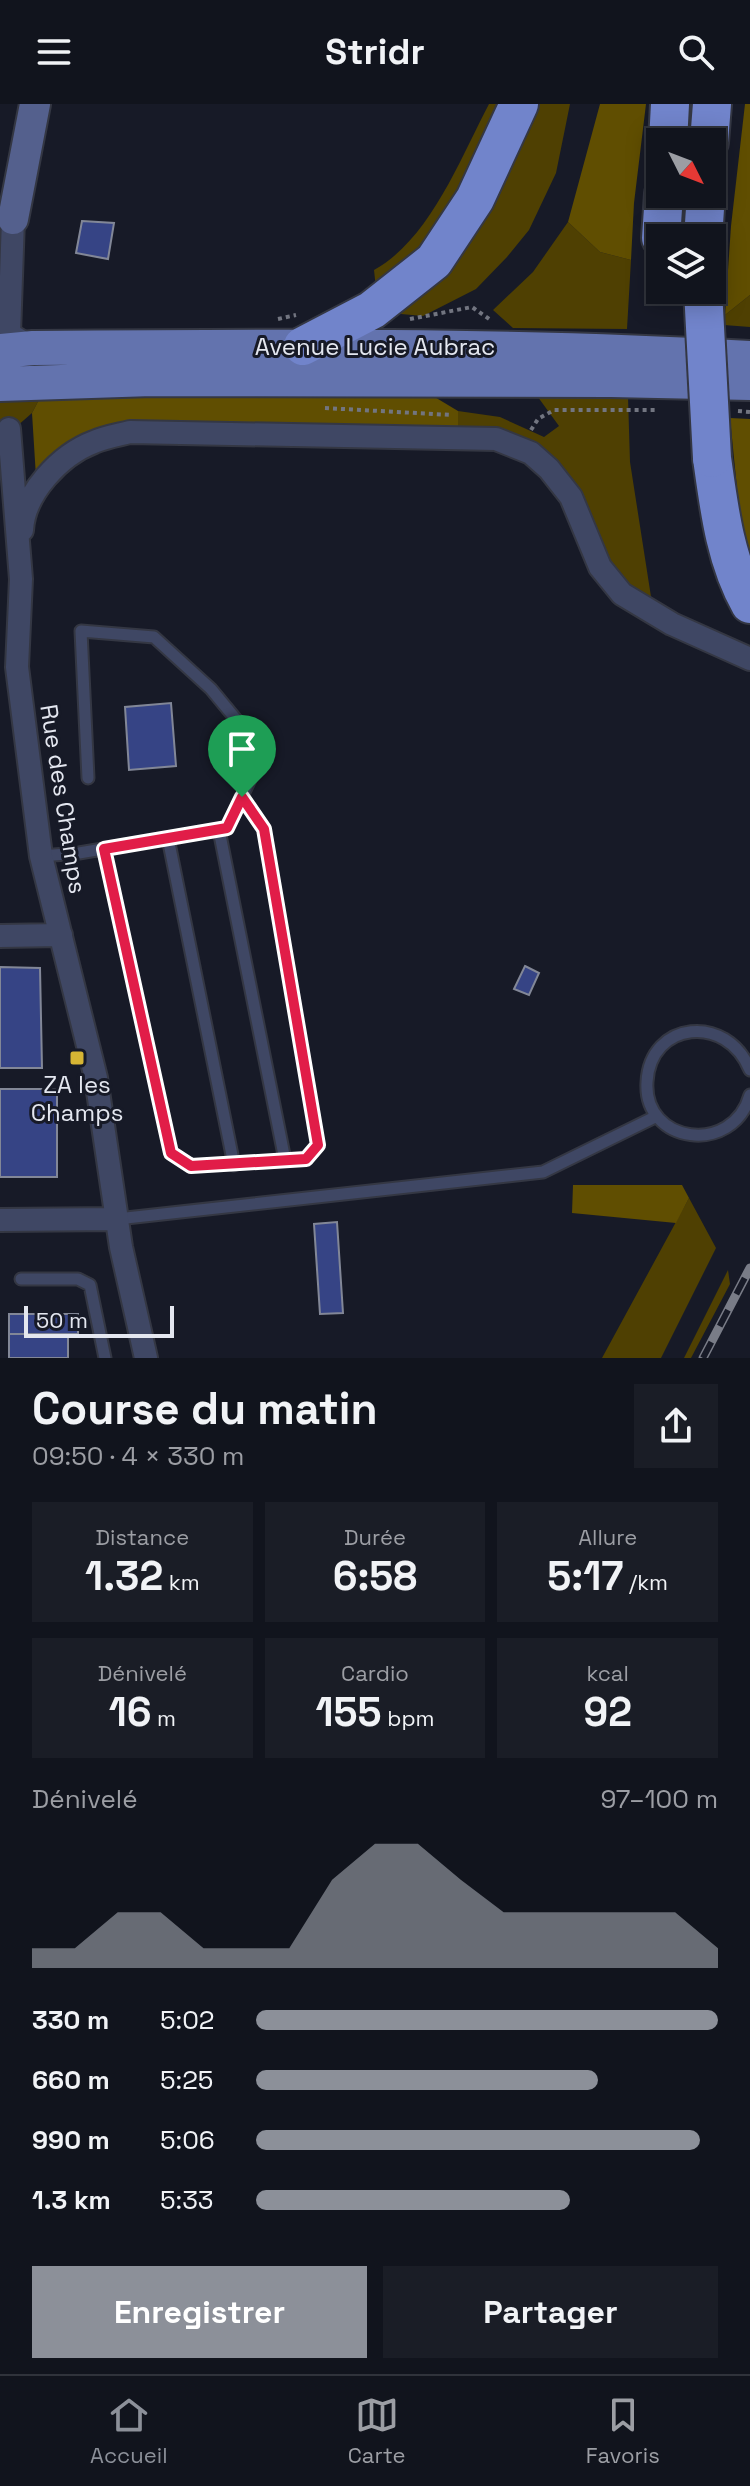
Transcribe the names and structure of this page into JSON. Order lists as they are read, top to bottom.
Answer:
{
  "streets": {
    "main road": ["Avenue Lucie Aubrac"],
    "street": ["Rue des Champs"]
  },
  "places": {
    "transit": ["ZA les Champs"]
  },
  "scale_bar": "50 m",
  "north": "bottom right",
  "page": {
    "header": "Stridr",
    "scale": "50 m",
    "heading": ["Course du matin", "09:50 · 4 × 330 m"],
    "stats": [
      ["Distance", "1.32 km"],
      ["Durée", "6:58"],
      ["Allure", "5:17 /km"],
      ["Dénivelé", "16 m"],
      ["Cardio", "155 bpm"],
      ["kcal", "92"]
    ],
    "chart": ["Dénivelé", "97–100 m"],
    "list": [
      {
        "name": "330 m",
        "note": "5:02"
      },
      {
        "name": "660 m",
        "note": "5:25"
      },
      {
        "name": "990 m",
        "note": "5:06"
      },
      {
        "name": "1.3 km",
        "note": "5:33"
      }
    ],
    "buttons": ["Enregistrer", "Partager"],
    "tabs": ["Accueil", "Carte", "Favoris"]
  }
}
